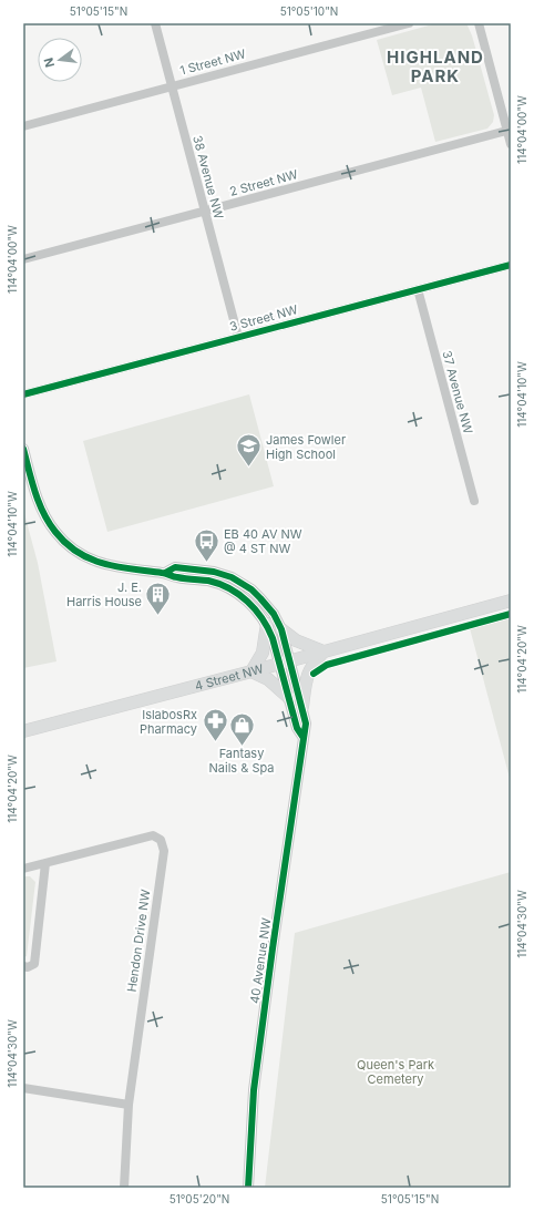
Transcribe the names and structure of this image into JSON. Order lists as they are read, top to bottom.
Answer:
{
  "streets": {
    "main road": ["4 Street NW"],
    "street": [
      "1 Street NW",
      "38 Avenue NW",
      "2 Street NW",
      "3 Street NW",
      "37 Avenue NW",
      "Hendon Drive NW",
      "40 Avenue NW"
    ]
  },
  "crossings": [
    ["1 Street NW", "38 Avenue NW"],
    ["38 Avenue NW", "2 Street NW"],
    ["38 Avenue NW", "3 Street NW"],
    ["3 Street NW", "37 Avenue NW"],
    ["4 Street NW", "40 Avenue NW"]
  ],
  "districts": ["HIGHLAND PARK"],
  "parks": ["Queen's Park Cemetery"],
  "places": {
    "school or university": ["James Fowler High School"],
    "bus stop": ["EB 40 AV NW @ 4 ST NW"],
    "building": ["J. E. Harris House"],
    "pharmacy": ["IslabosRx Pharmacy"],
    "shop": ["Fantasy Nails & Spa"]
  },
  "north": "left",
  "coordinates": [
    "51°05'15\"N",
    "51°05'10\"N",
    "114°04'00\"W",
    "114°04'10\"W",
    "114°04'20\"W",
    "114°04'30\"W",
    "51°05'20\"N"
  ]
}
